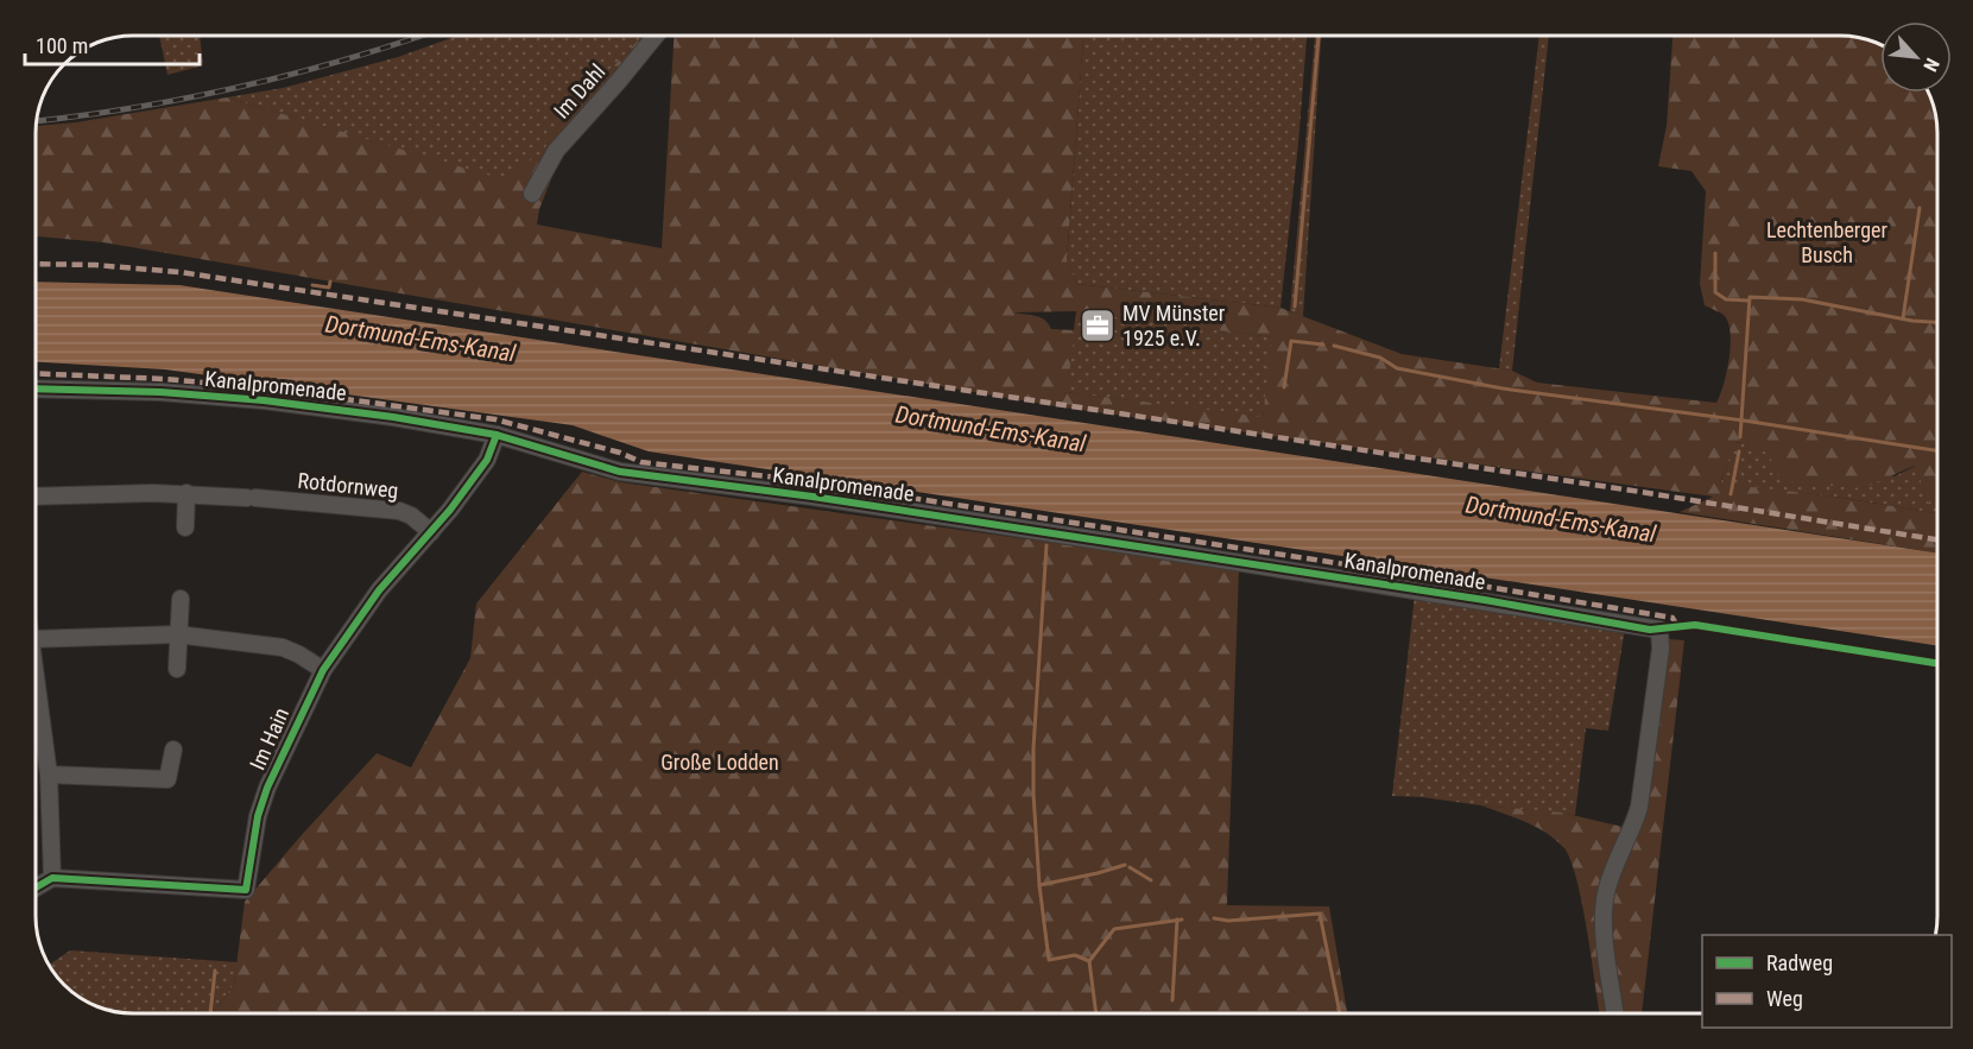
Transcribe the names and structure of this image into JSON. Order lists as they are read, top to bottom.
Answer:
{
  "streets": {
    "street": [
      "Im Dahl",
      "Kanalpromenade",
      "Rotdornweg",
      "Im Hain"
    ]
  },
  "crossings": [
    ["Kanalpromenade", "Im Hain"],
    ["Rotdornweg", "Im Hain"]
  ],
  "water": ["Dortmund-Ems-Kanal"],
  "parks": ["Lechtenberger Busch", "Große Lodden"],
  "places": {
    "office": ["MV Münster 1925 e.V."]
  },
  "legend": ["Radweg", "Weg"],
  "scale_bar": "100 m",
  "north": "bottom right"
}
